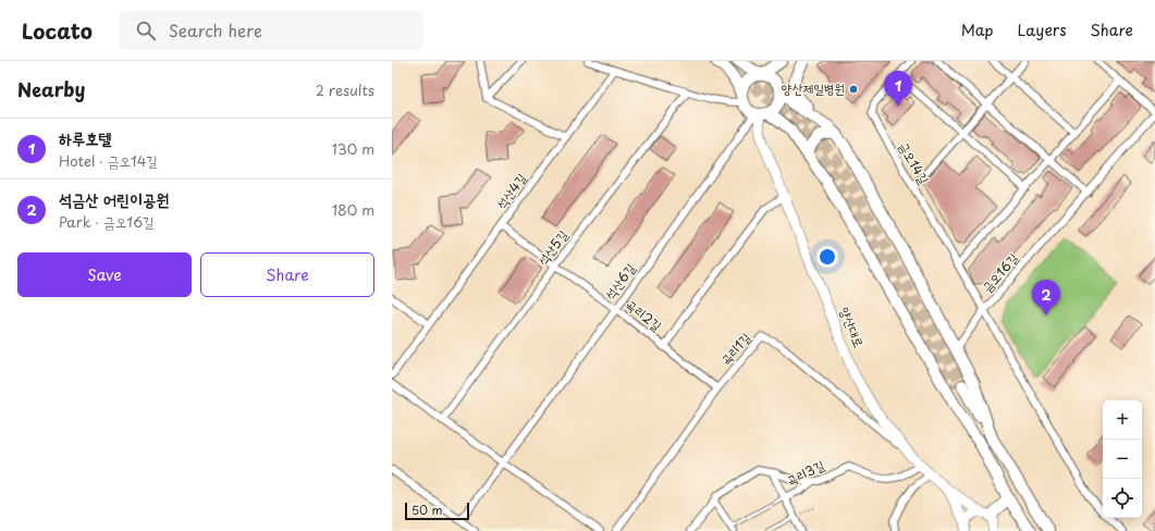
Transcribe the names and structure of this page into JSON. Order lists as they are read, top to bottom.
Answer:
{
  "streets": {
    "main road": ["양산대로"],
    "street": [
      "금오14길",
      "석산4길",
      "석산5길",
      "금오16길",
      "석산6길",
      "곡리2길",
      "곡리1길",
      "곡리3길"
    ]
  },
  "crossings": [
    ["금오14길", "금오16길"],
    ["석산4길", "곡리2길"],
    ["석산5길", "곡리2길"],
    ["석산6길", "곡리2길"],
    ["석산6길", "양산대로"],
    ["곡리2길", "양산대로"],
    ["곡리2길", "곡리1길"],
    ["양산대로", "곡리1길"],
    ["양산대로", "곡리3길"]
  ],
  "places": ["양산제일병원"],
  "scale_bar": "50 m",
  "page": {
    "header": "Locato",
    "search": "Search here",
    "nav": ["Map", "Layers", "Share"],
    "heading": ["Nearby", "2 results"],
    "pins": ["1", "2"],
    "list": [
      {
        "mark": "1",
        "name": "하루호텔",
        "note": "Hotel · 금오14길",
        "value": "130 m"
      },
      {
        "mark": "2",
        "name": "석금산 어린이공원",
        "note": "Park · 금오16길",
        "value": "180 m"
      }
    ],
    "buttons": ["Save", "Share"],
    "map_buttons": ["+", "−"],
    "scale": "50 m"
  }
}
